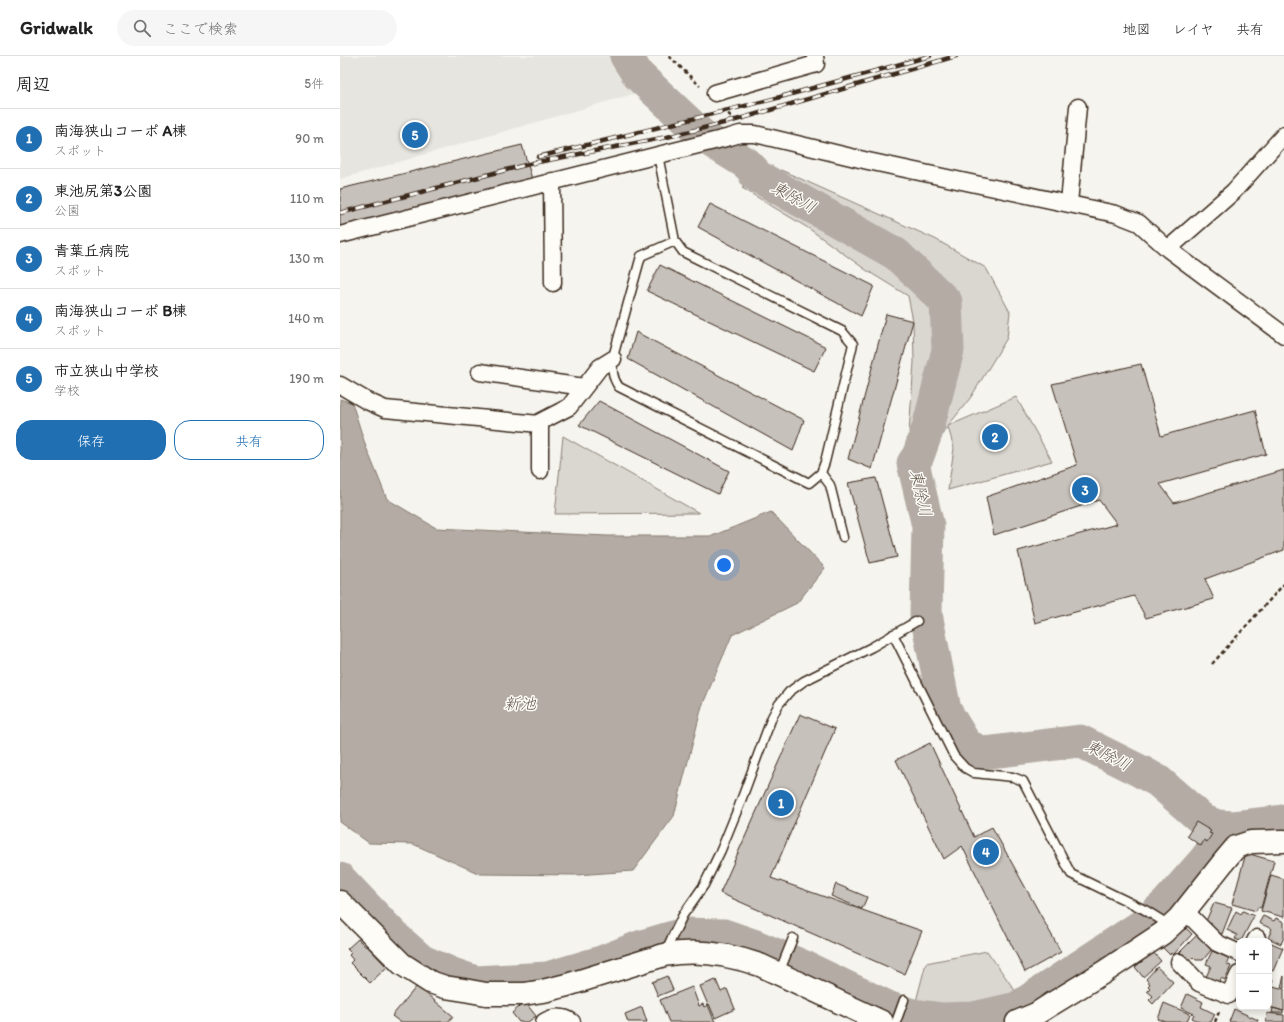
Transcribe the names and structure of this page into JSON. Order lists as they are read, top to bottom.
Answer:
{
  "water": ["東除川", "新池"],
  "page": {
    "header": "Gridwalk",
    "search": "ここで検索",
    "nav": ["地図", "レイヤ", "共有"],
    "heading": ["周辺", "5件"],
    "list": [
      {
        "mark": "1",
        "name": "南海狭山コーポ A棟",
        "note": "スポット",
        "value": "90 m"
      },
      {
        "mark": "2",
        "name": "東池尻第3公園",
        "note": "公園",
        "value": "110 m"
      },
      {
        "mark": "3",
        "name": "青葉丘病院",
        "note": "スポット",
        "value": "130 m"
      },
      {
        "mark": "4",
        "name": "南海狭山コーポ B棟",
        "note": "スポット",
        "value": "140 m"
      },
      {
        "mark": "5",
        "name": "市立狭山中学校",
        "note": "学校",
        "value": "190 m"
      }
    ],
    "pins": [
      "5",
      "2",
      "3",
      "1",
      "4"
    ],
    "buttons": ["保存", "共有"],
    "map_buttons": ["+", "−"]
  }
}
